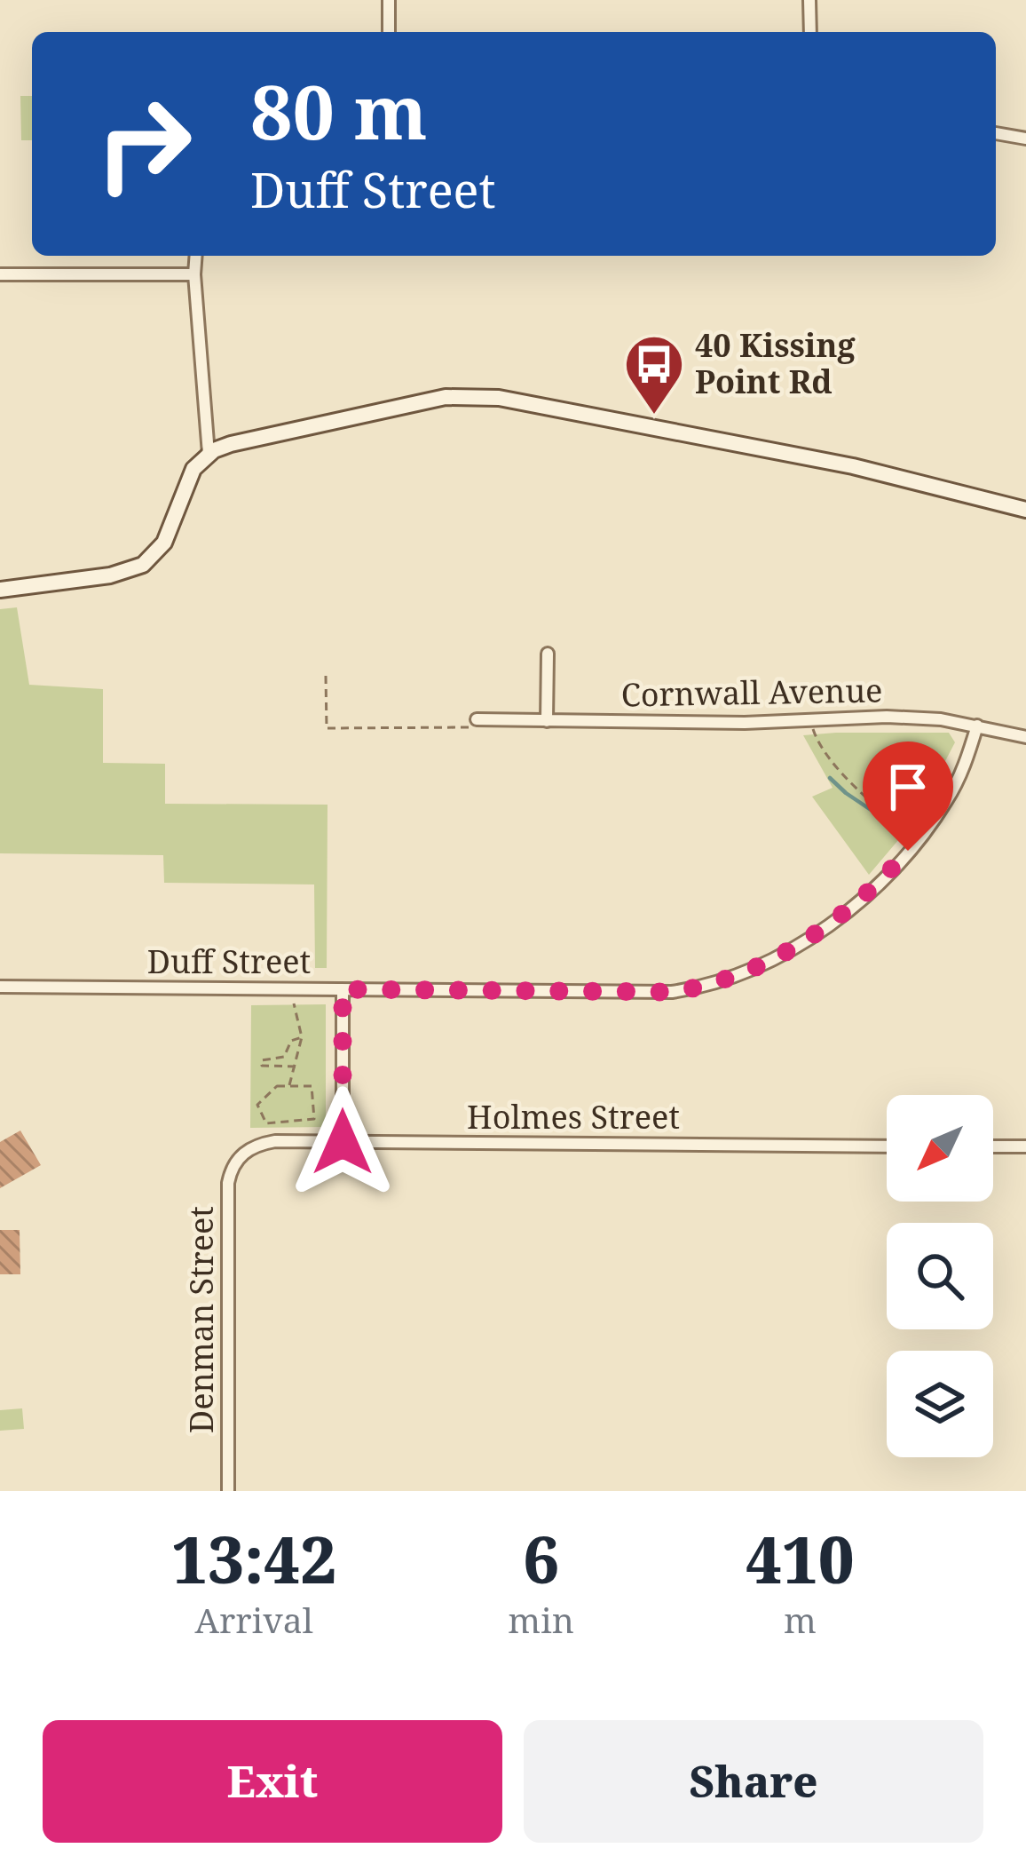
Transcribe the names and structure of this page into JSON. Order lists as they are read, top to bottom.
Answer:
{
  "streets": {
    "street": [
      "Cornwall Avenue",
      "Duff Street",
      "Holmes Street",
      "Denman Street"
    ]
  },
  "crossings": [
    ["Cornwall Avenue", "Duff Street"],
    ["Holmes Street", "Denman Street"]
  ],
  "places": {
    "bus stop": ["40 Kissing Point Rd"]
  },
  "north": "bottom left",
  "page": {
    "turn": ["80 m", "Duff Street"],
    "eta": [
      "13:42",
      "Arrival",
      "6",
      "min",
      "410",
      "m"
    ],
    "buttons": ["Exit", "Share"]
  }
}
